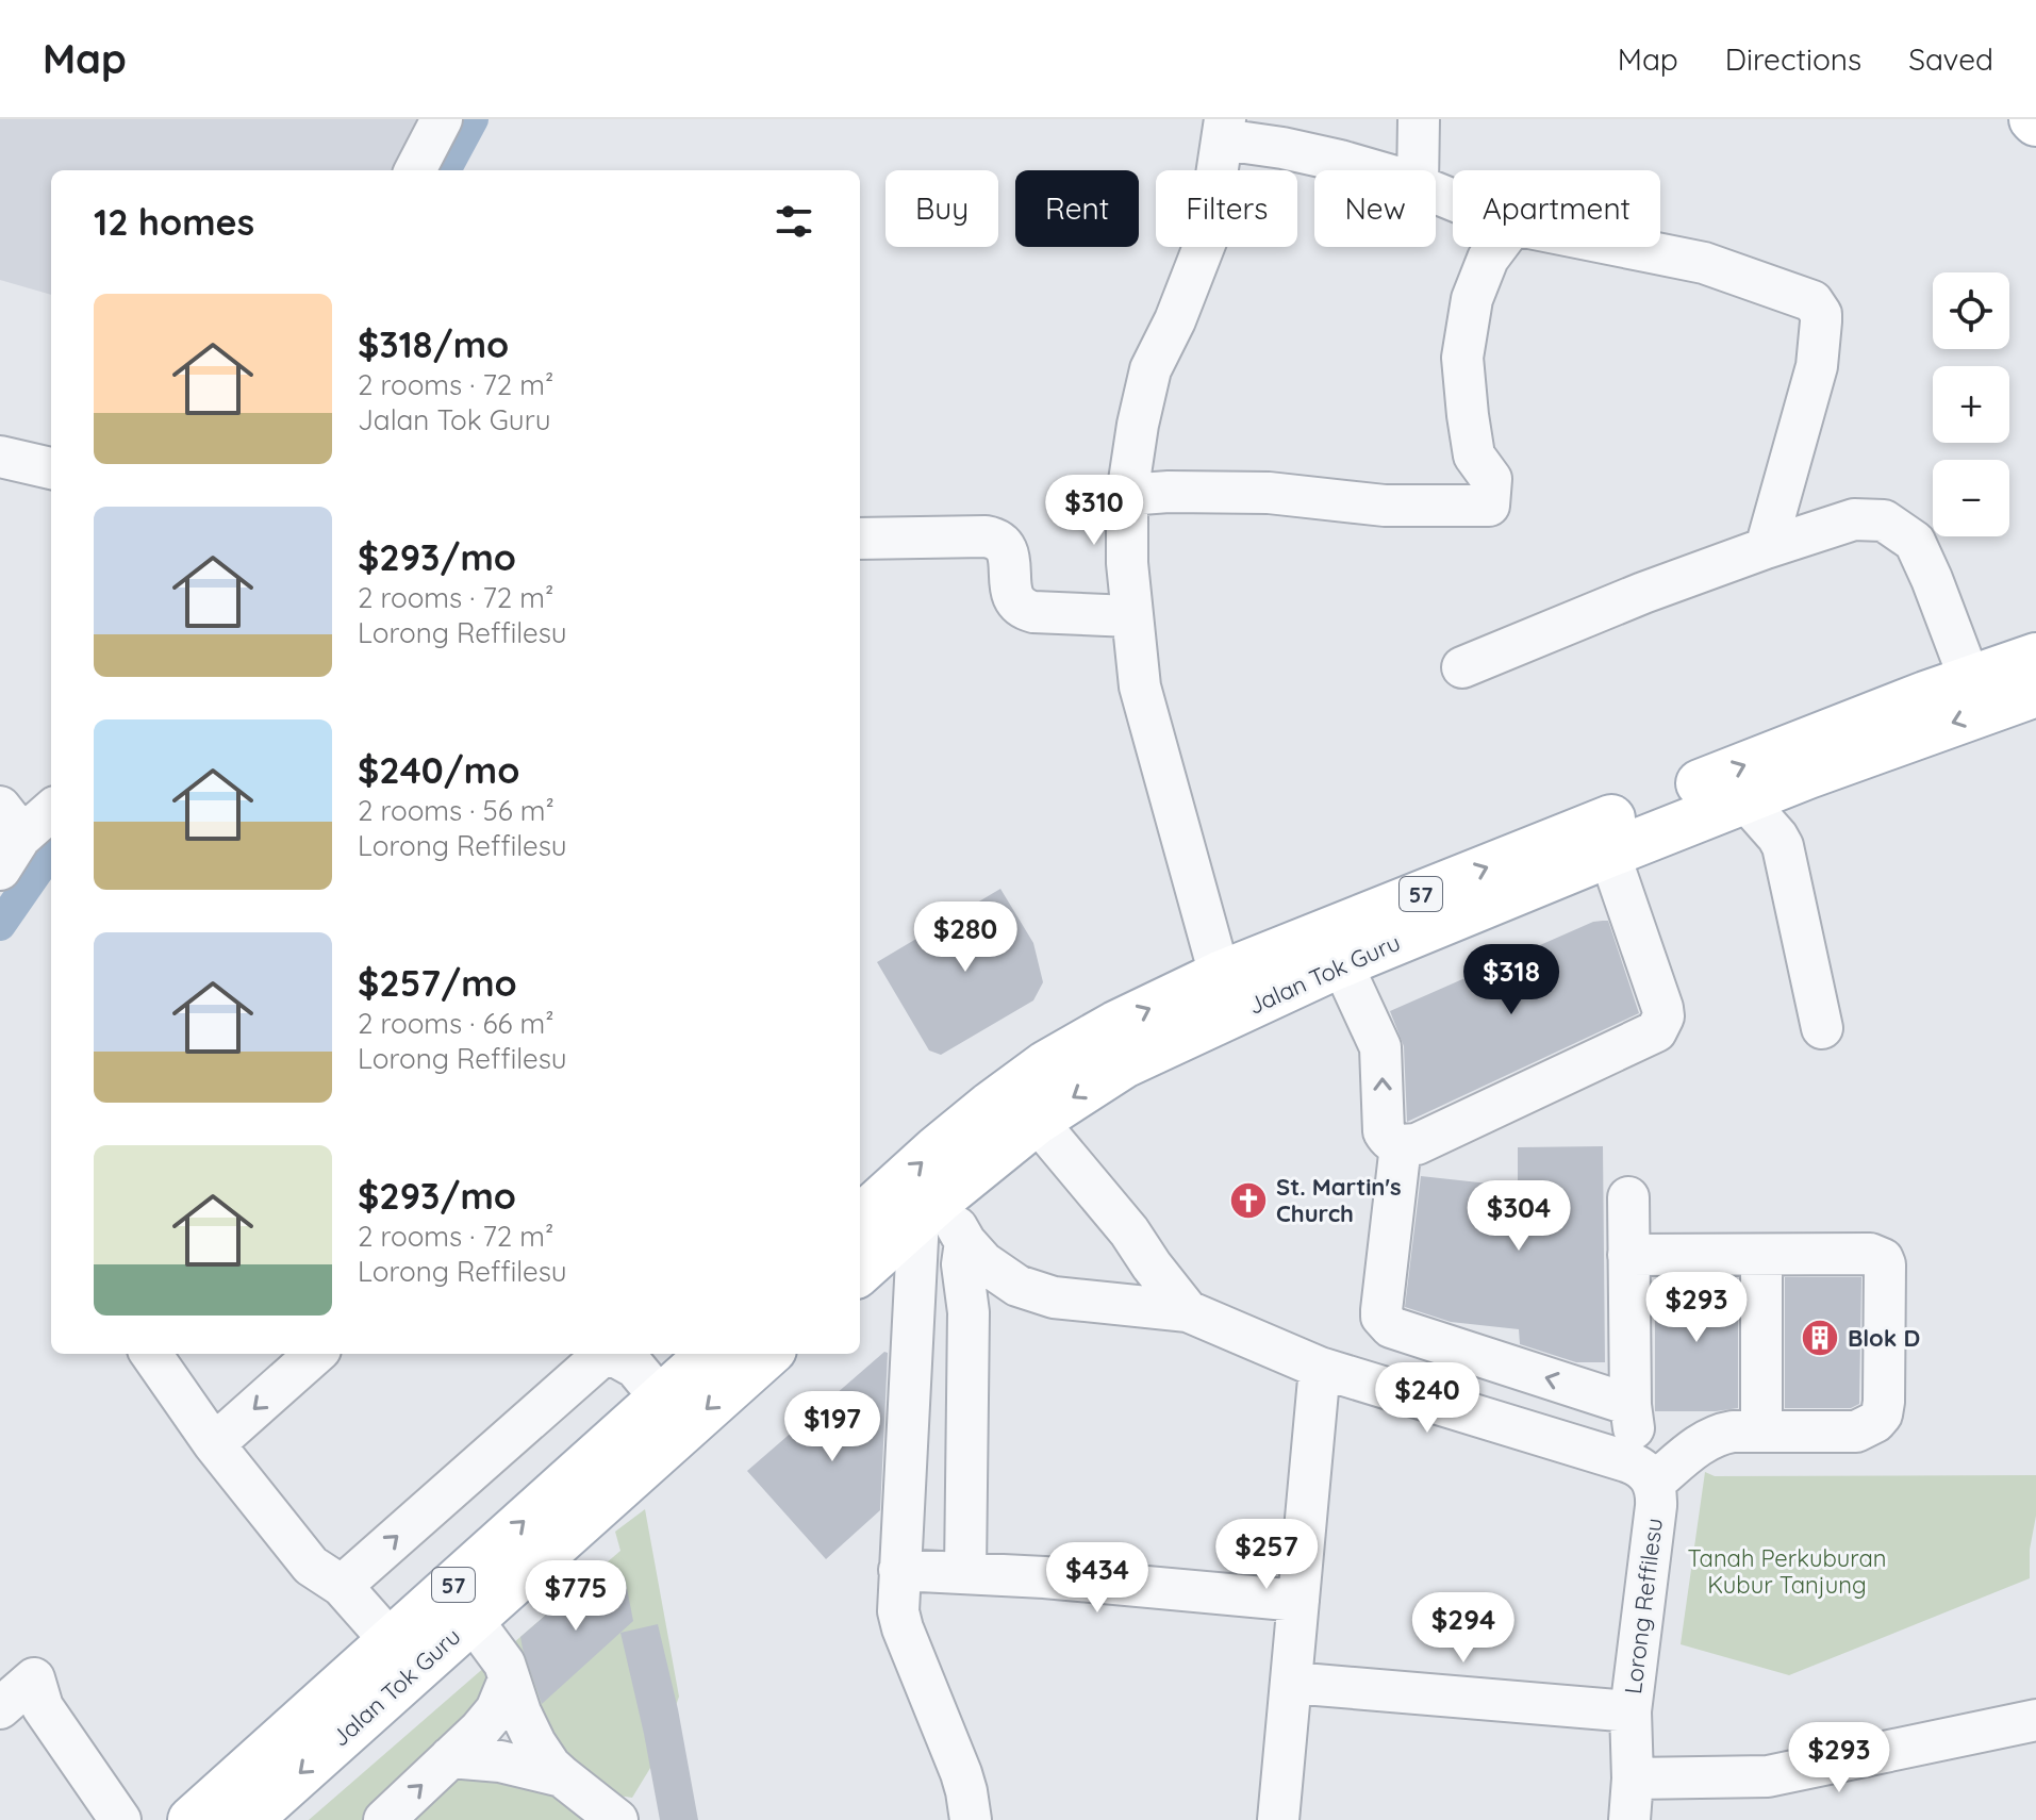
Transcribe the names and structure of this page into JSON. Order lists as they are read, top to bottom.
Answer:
{
  "streets": {
    "main road": ["57", "Jalan Tok Guru"],
    "street": ["Lorong Reffilesu"]
  },
  "parks": ["Tanah Perkuburan Kubur Tanjung"],
  "places": {
    "church": ["St. Martin's Church"],
    "building": ["Blok D"]
  },
  "page": {
    "header": "Map",
    "nav": ["Map", "Directions", "Saved"],
    "chip": [
      "Buy",
      "Rent",
      "Filters",
      "New",
      "Apartment"
    ],
    "heading": "12 homes",
    "map_buttons": ["+", "−"],
    "list": [
      {
        "name": "$318/mo",
        "note": "2 rooms · 72 m² · Jalan Tok Guru"
      },
      {
        "name": "$293/mo",
        "note": "2 rooms · 72 m² · Lorong Reffilesu"
      },
      {
        "name": "$240/mo",
        "note": "2 rooms · 56 m² · Lorong Reffilesu"
      },
      {
        "name": "$257/mo",
        "note": "2 rooms · 66 m² · Lorong Reffilesu"
      },
      {
        "name": "$293/mo",
        "note": "2 rooms · 72 m² · Lorong Reffilesu"
      }
    ],
    "price": [
      "$310",
      "$280",
      "$318",
      "$304",
      "$293",
      "$240",
      "$197",
      "$257",
      "$434",
      "$775",
      "$294",
      "$293"
    ]
  }
}
